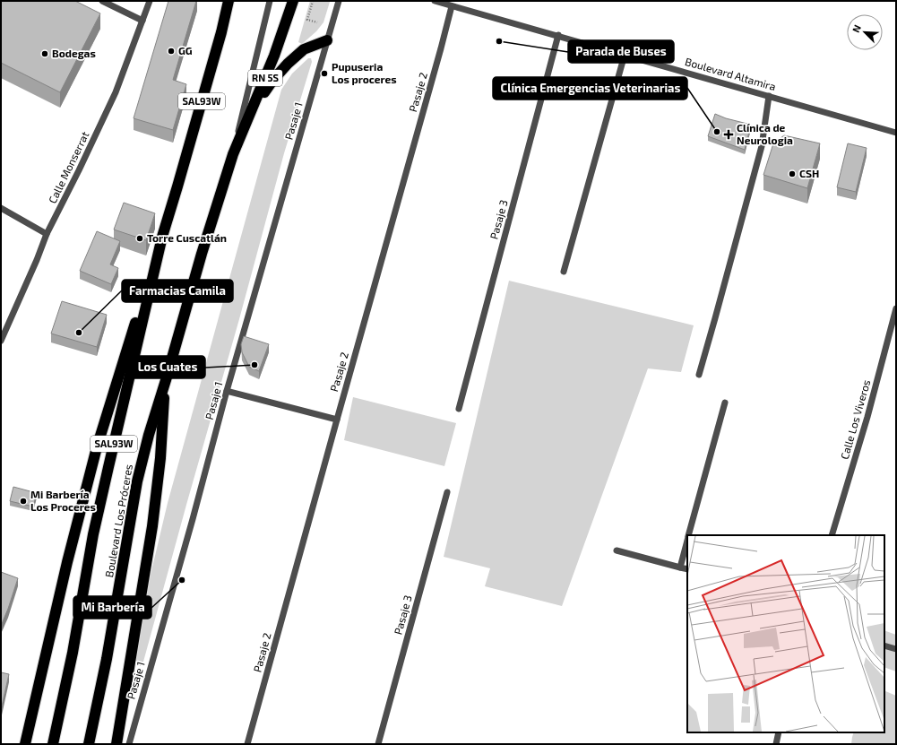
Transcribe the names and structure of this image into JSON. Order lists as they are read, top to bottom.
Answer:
{
  "streets": {
    "highway": ["RN 5S", "SAL93W", "Boulevard Los Próceres"],
    "street": [
      "Boulevard Altamira",
      "Pasaje 2",
      "Pasaje 1",
      "Calle Monserrat",
      "Pasaje 3",
      "Calle Los Viveros"
    ]
  },
  "crossings": [
    ["Boulevard Altamira", "Pasaje 2"],
    ["Boulevard Altamira", "Pasaje 3"]
  ],
  "places": {
    "other": [
      "Parada de Buses",
      "GG",
      "Bodegas",
      "Pupuseria Los proceres",
      "Clínica Emergencias Veterinarias",
      "CSH",
      "Torre Cuscatlán",
      "Farmacias Camila",
      "Los Cuates",
      "Mi Barbería Los Proceres",
      "Mi Barbería"
    ],
    "health": ["Clínica de Neurologia"]
  },
  "north": "top left"
}
